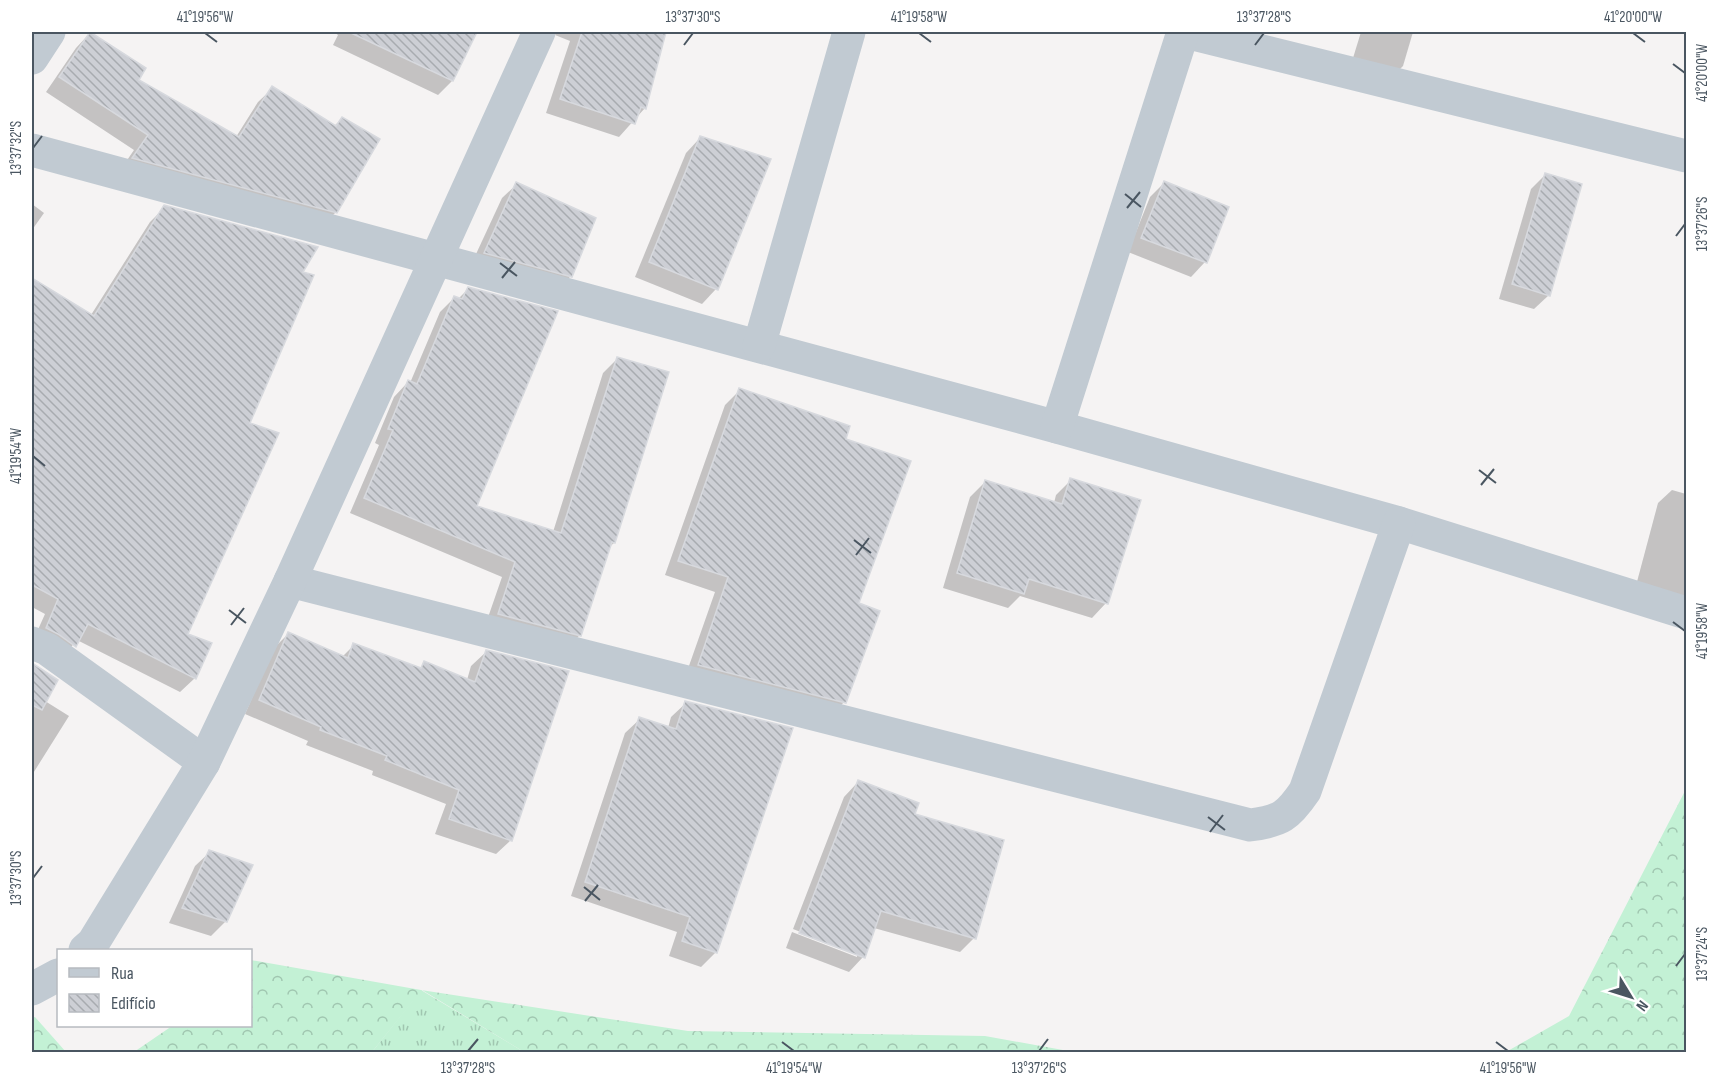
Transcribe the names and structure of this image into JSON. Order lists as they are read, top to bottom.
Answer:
{
  "legend": ["Rua", "Edifício"],
  "north": "bottom right",
  "coordinates": [
    "41°19'56\"W",
    "13°37'30\"S",
    "41°19'58\"W",
    "13°37'28\"S",
    "41°20'00\"W",
    "13°37'32\"S",
    "13°37'26\"S",
    "41°19'54\"W",
    "13°37'24\"S"
  ]
}
